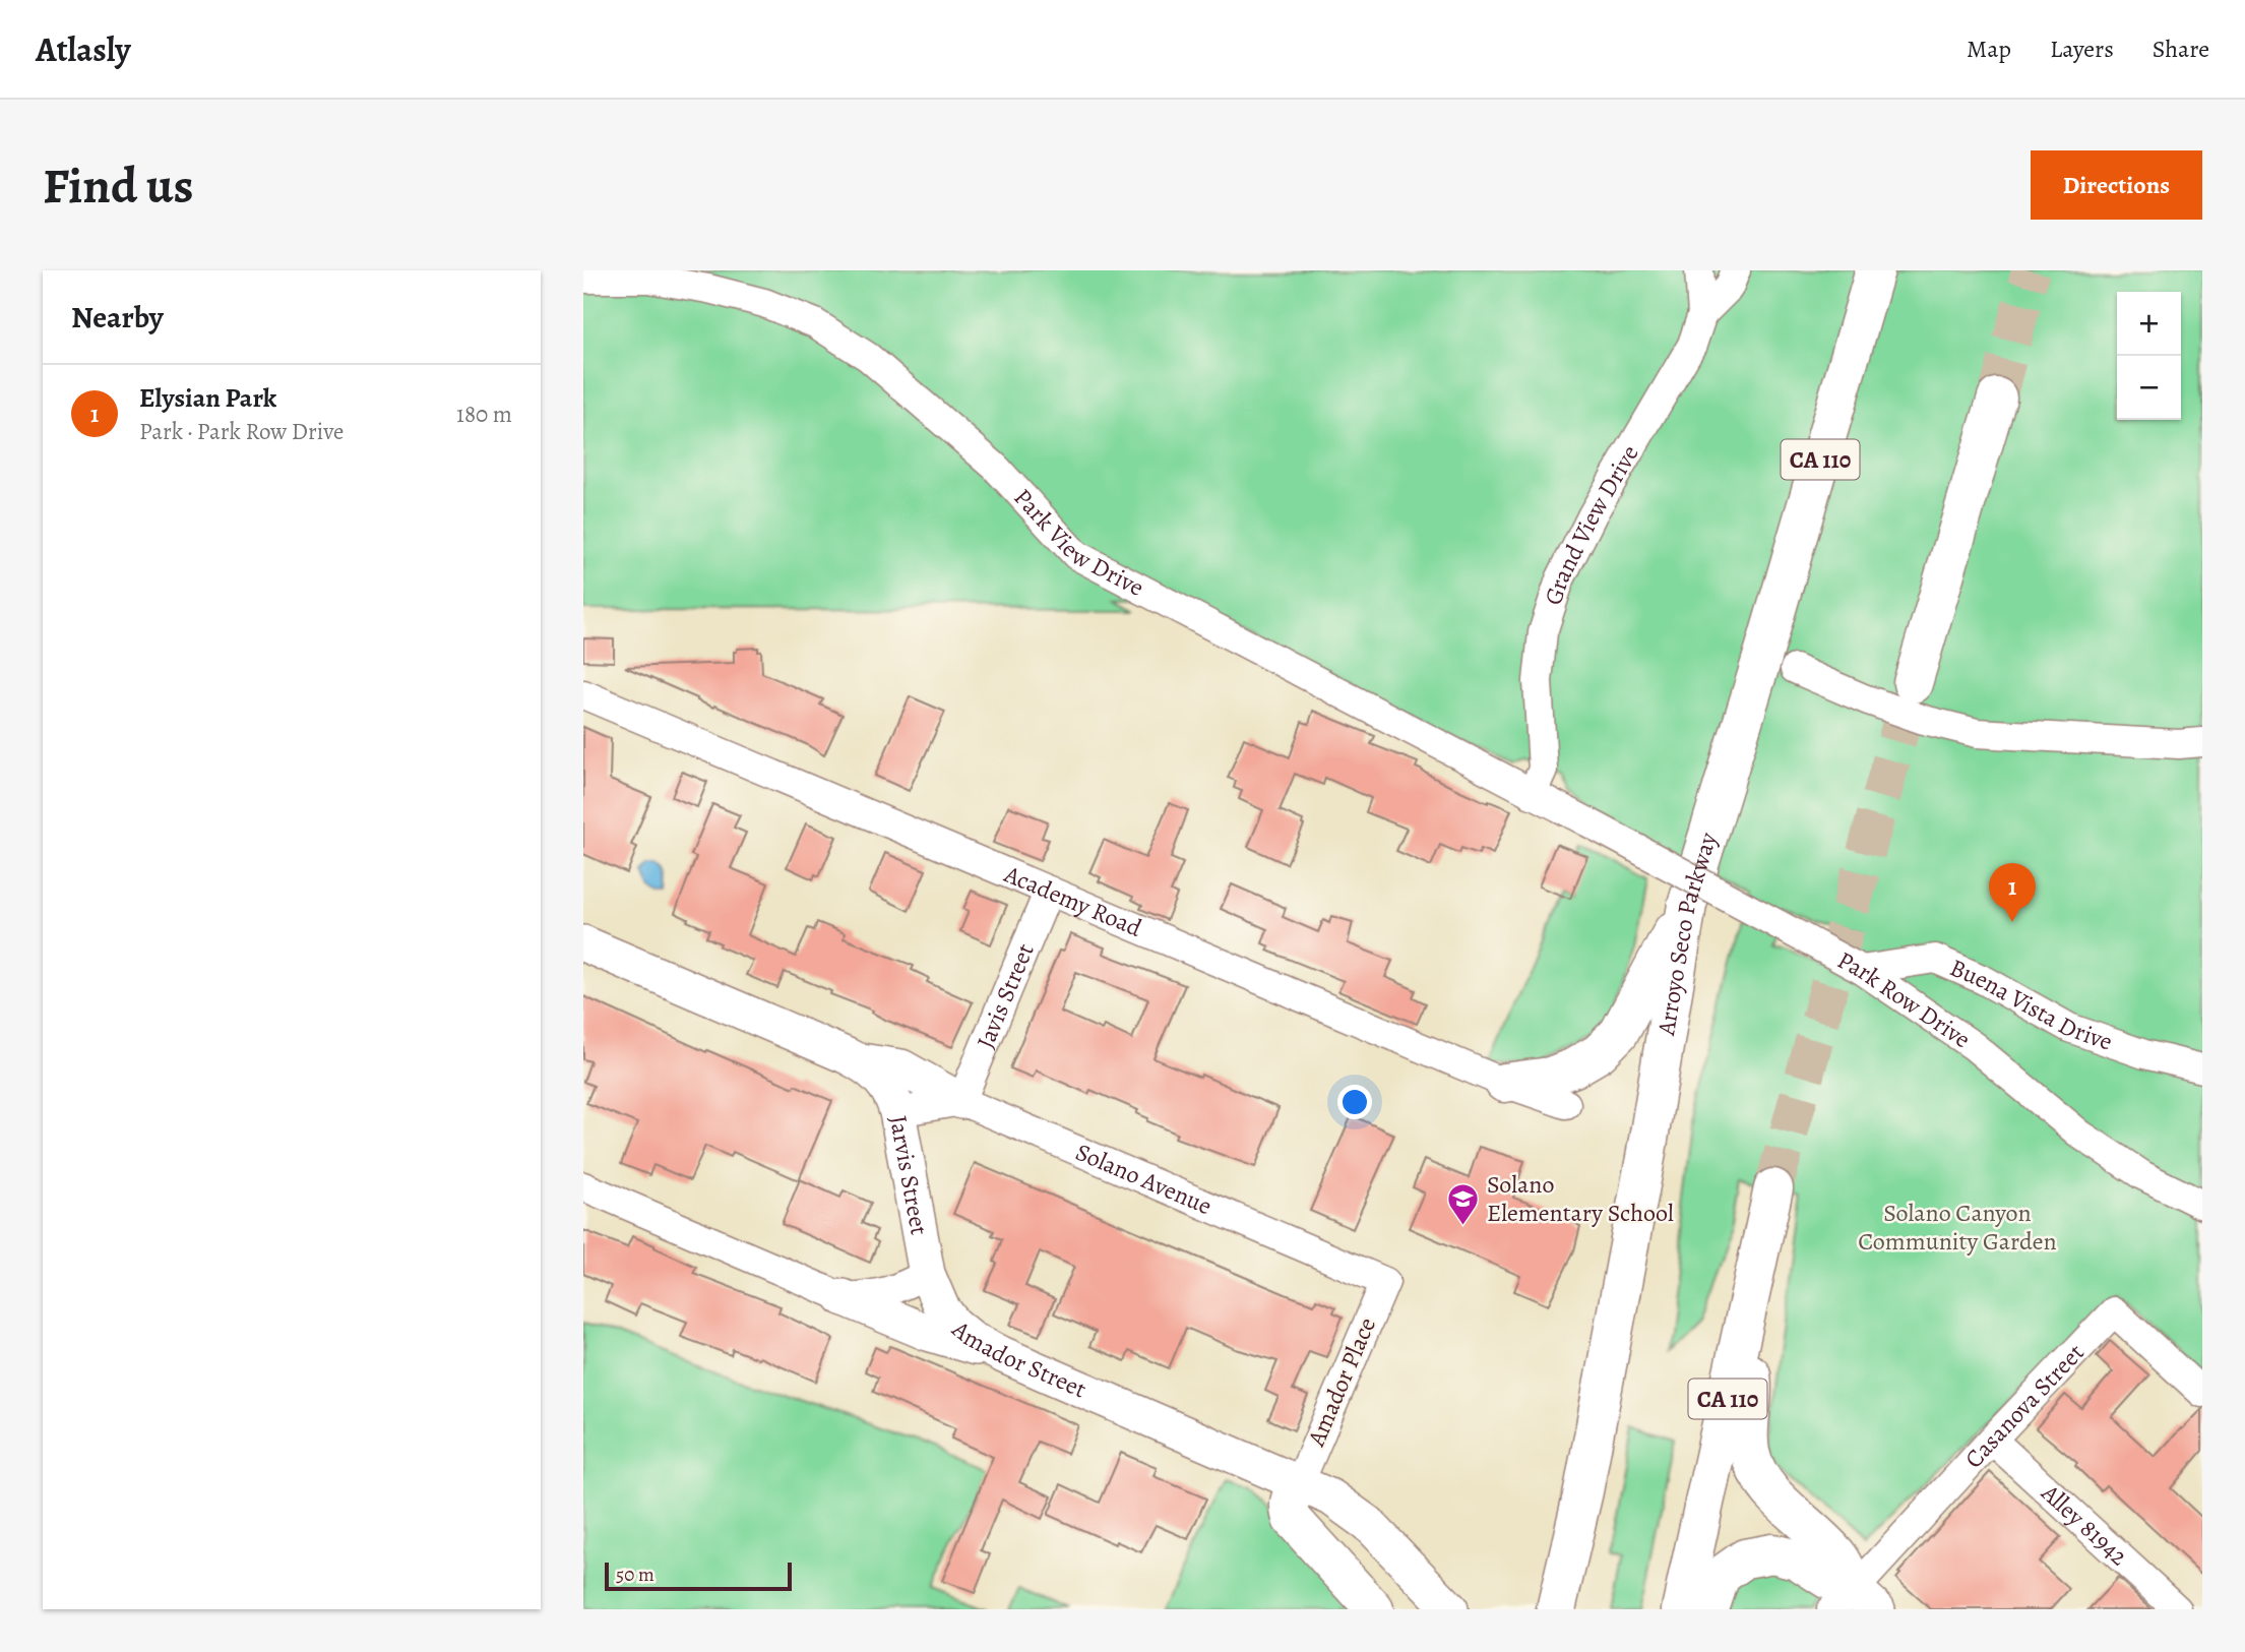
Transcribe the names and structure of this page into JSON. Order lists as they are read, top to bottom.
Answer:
{
  "streets": {
    "highway": ["CA 110", "Arroyo Seco Parkway"],
    "main road": ["Jarvis Street", "Amador Street"],
    "street": [
      "Grand View Drive",
      "Park View Drive",
      "Academy Road",
      "Javis Street",
      "Park Row Drive",
      "Buena Vista Drive",
      "Solano Avenue",
      "Amador Place",
      "Casanova Street",
      "Alley 81942"
    ]
  },
  "crossings": [
    ["Grand View Drive", "Park View Drive"],
    ["Park View Drive", "Park Row Drive"],
    ["Academy Road", "Javis Street"],
    ["Javis Street", "Solano Avenue"],
    ["Park Row Drive", "Buena Vista Drive"],
    ["Jarvis Street", "Amador Street"],
    ["Solano Avenue", "Amador Place"],
    ["Amador Street", "Amador Place"],
    ["Casanova Street", "Alley 81942"]
  ],
  "parks": ["Solano Canyon Community Garden"],
  "places": {
    "school or university": ["Solano Elementary School"]
  },
  "scale_bar": "50 m",
  "page": {
    "header": "Atlasly",
    "nav": ["Map", "Layers", "Share"],
    "buttons": "Directions",
    "title": "Find us",
    "heading": "Nearby",
    "map_buttons": ["+", "−"],
    "list": [
      {
        "mark": "1",
        "name": "Elysian Park",
        "note": "Park · Park Row Drive",
        "value": "180 m"
      }
    ],
    "pins": "1",
    "scale": "50 m"
  }
}
